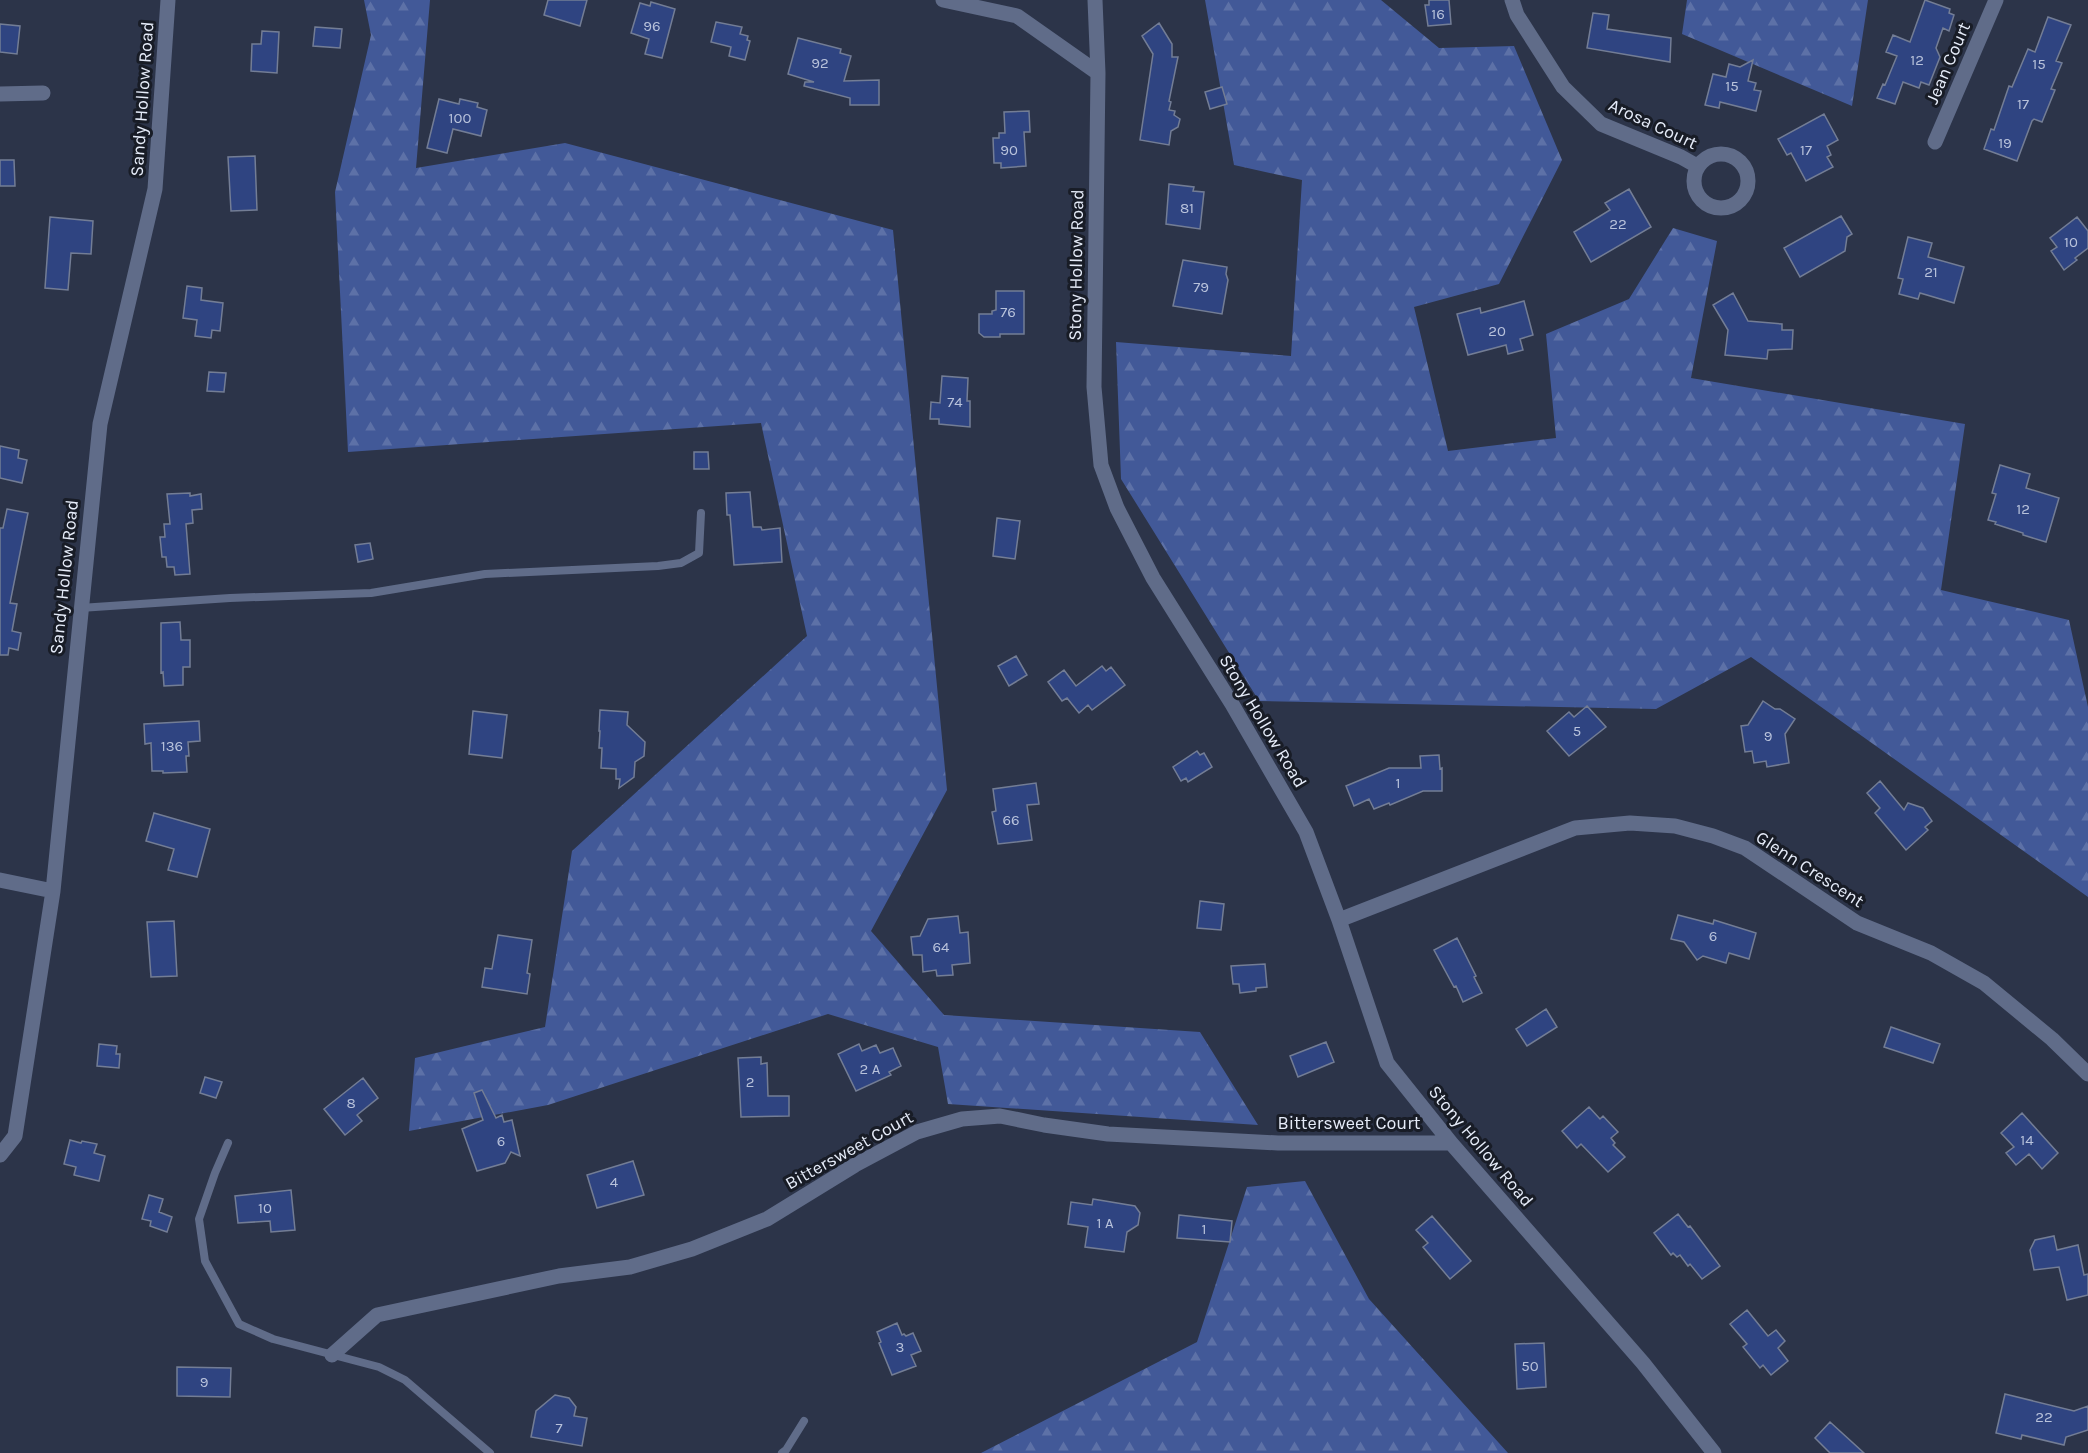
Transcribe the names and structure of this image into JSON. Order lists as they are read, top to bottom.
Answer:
{
  "streets": {
    "street": [
      "Jean Court",
      "Sandy Hollow Road",
      "Arosa Court",
      "Stony Hollow Road",
      "Glenn Crescent",
      "Bittersweet Court"
    ]
  },
  "crossings": [
    ["Stony Hollow Road", "Glenn Crescent"],
    ["Stony Hollow Road", "Bittersweet Court"]
  ],
  "house_numbers": [
    "16",
    "96",
    "12",
    "92",
    "15",
    "15",
    "17",
    "100",
    "19",
    "90",
    "17",
    "81",
    "22",
    "10",
    "21",
    "79",
    "76",
    "20",
    "74",
    "12",
    "5",
    "9",
    "136",
    "1",
    "66",
    "6",
    "64",
    "2 A",
    "2",
    "8",
    "14",
    "6",
    "4",
    "10",
    "1 A",
    "1",
    "3",
    "50",
    "9",
    "22",
    "7"
  ]
}
